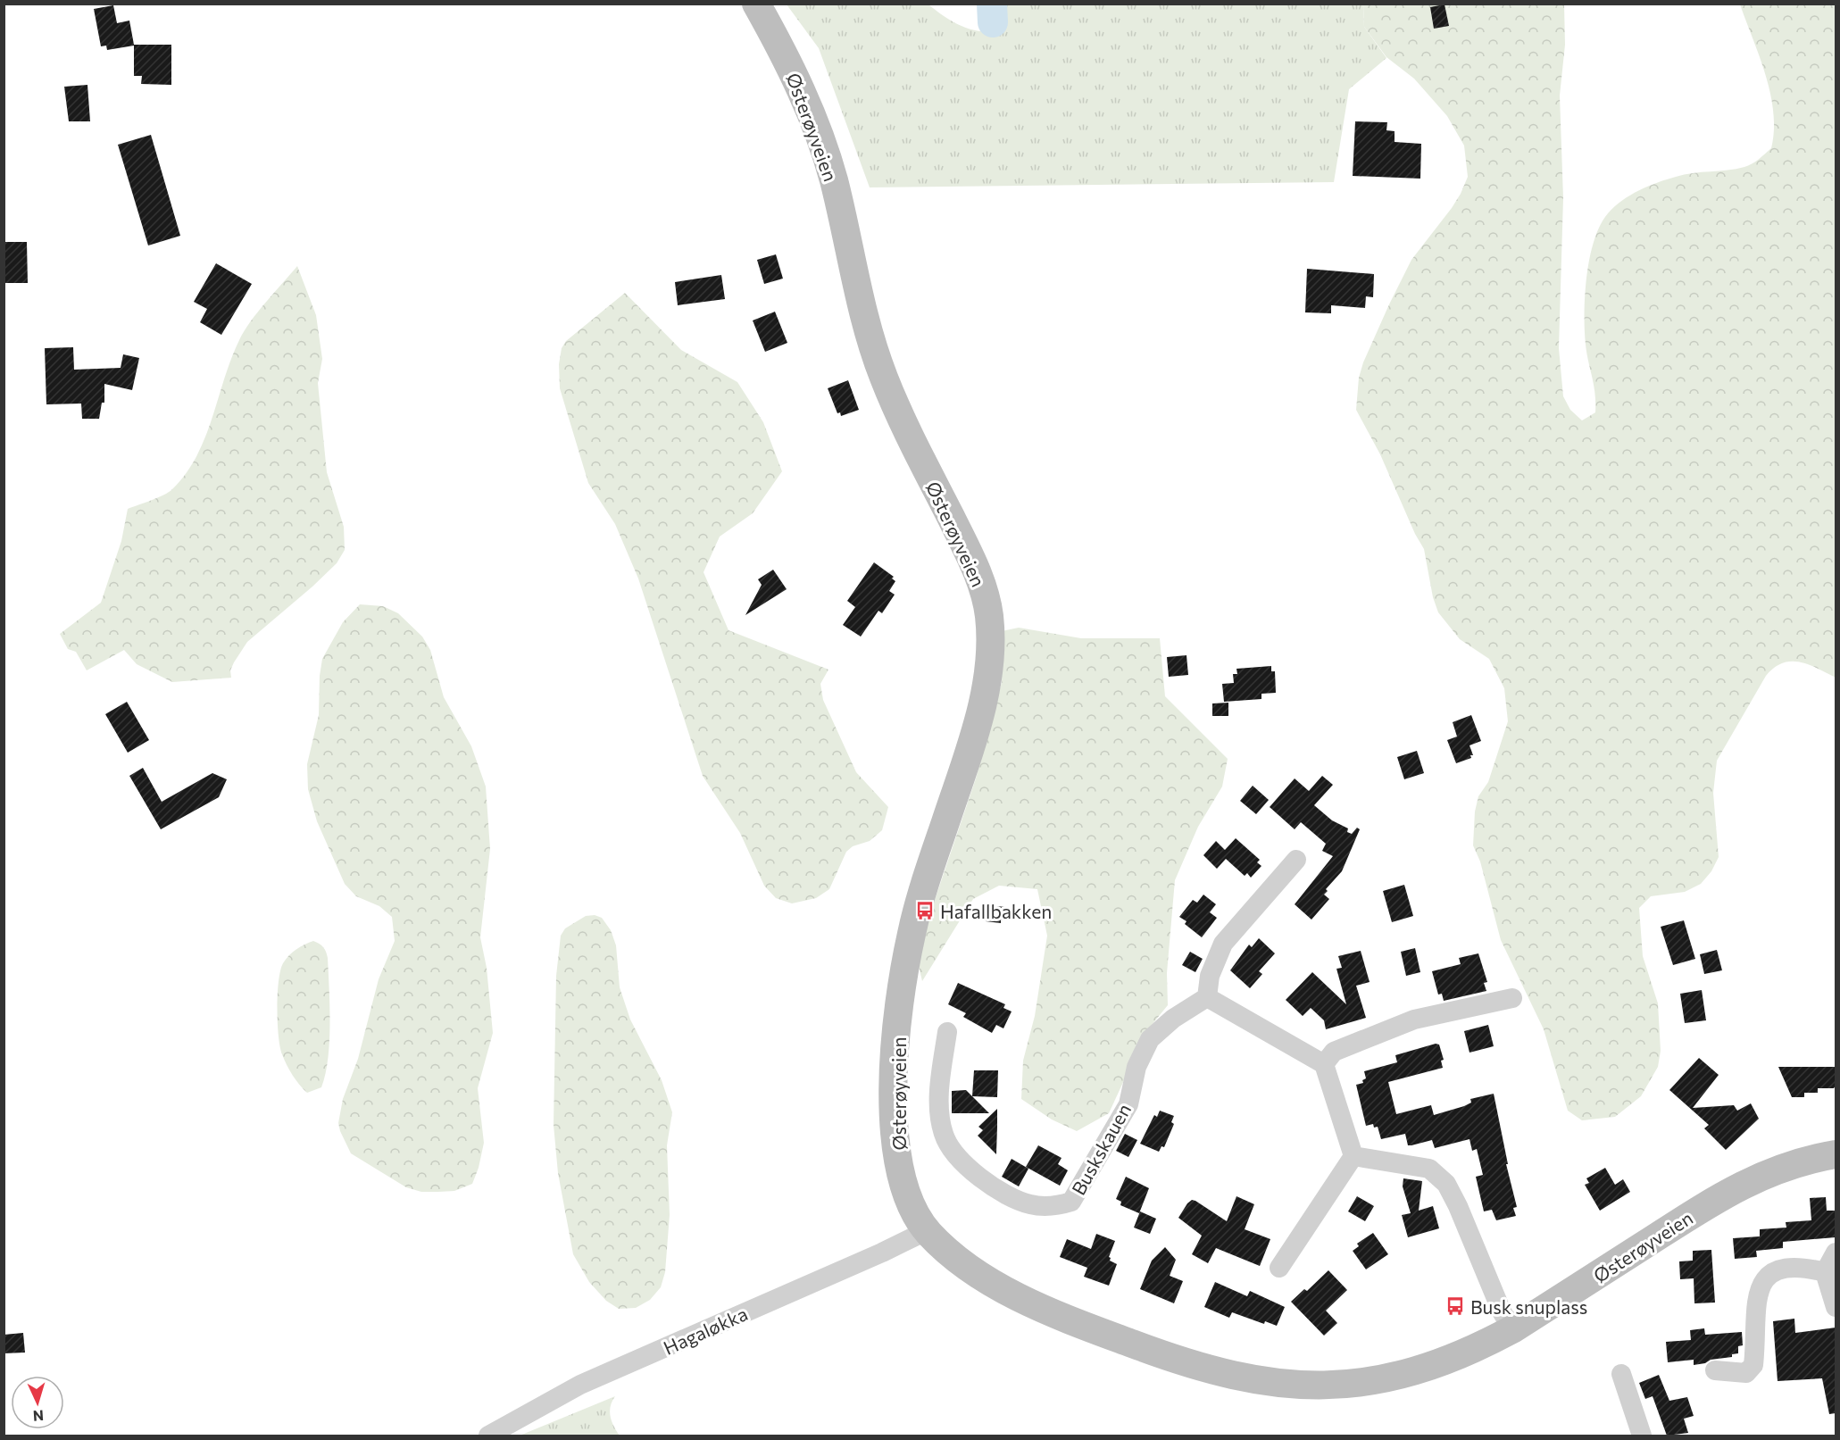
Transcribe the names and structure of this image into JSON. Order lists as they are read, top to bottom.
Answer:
{
  "streets": {
    "main road": ["Østerøyveien"],
    "street": ["Buskskauen", "Hagaløkka"]
  },
  "crossings": [
    ["Østerøyveien", "Hagaløkka"]
  ],
  "places": {
    "bus stop": ["Hafallbakken", "Busk snuplass"]
  },
  "north": "bottom"
}
